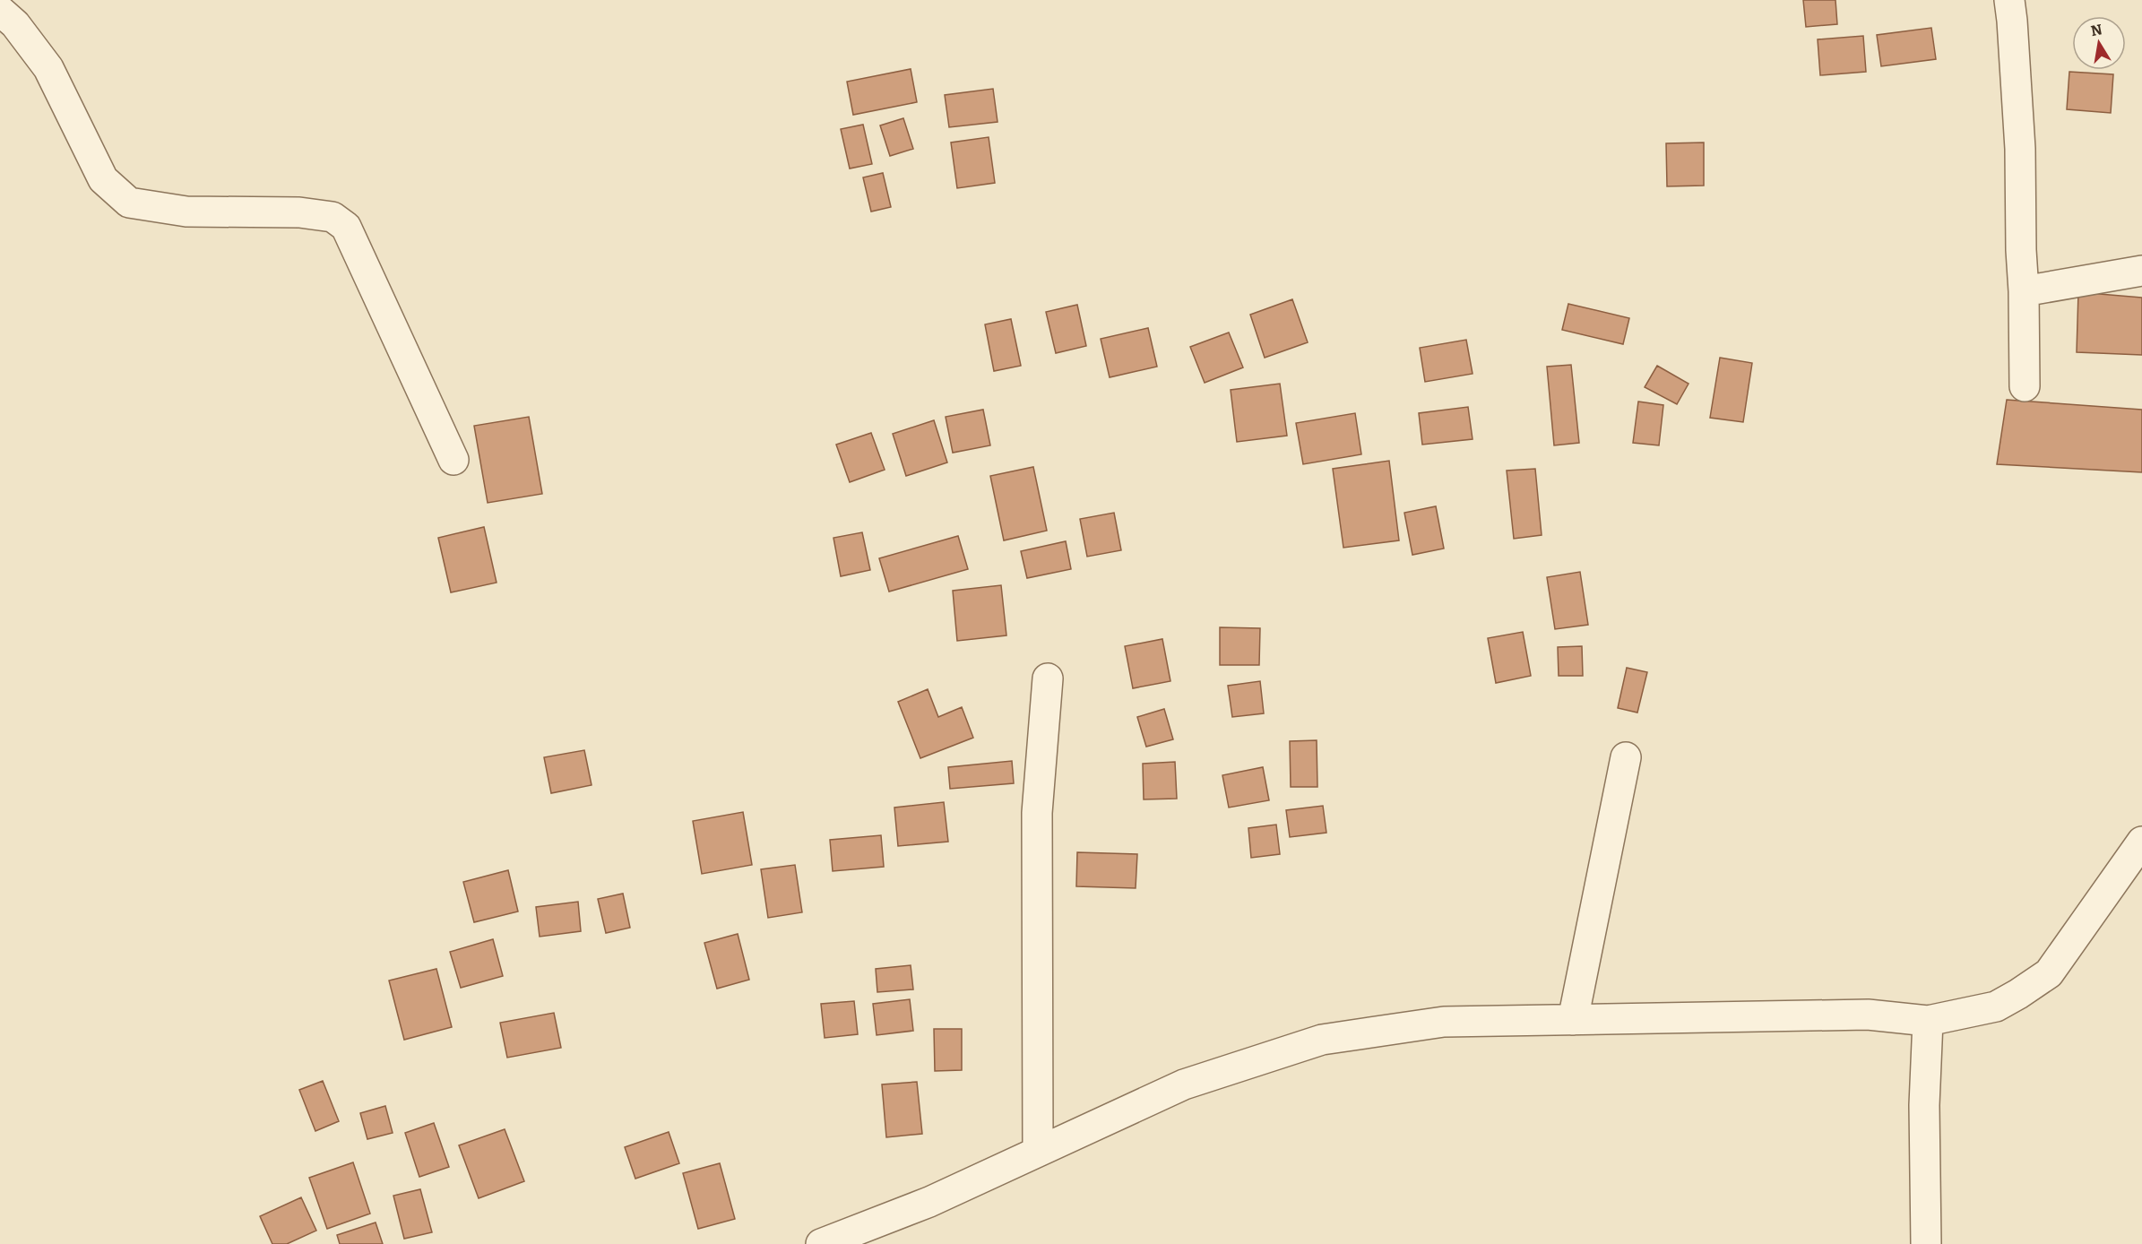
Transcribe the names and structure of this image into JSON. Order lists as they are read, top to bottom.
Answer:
{
  "north": "top"
}
